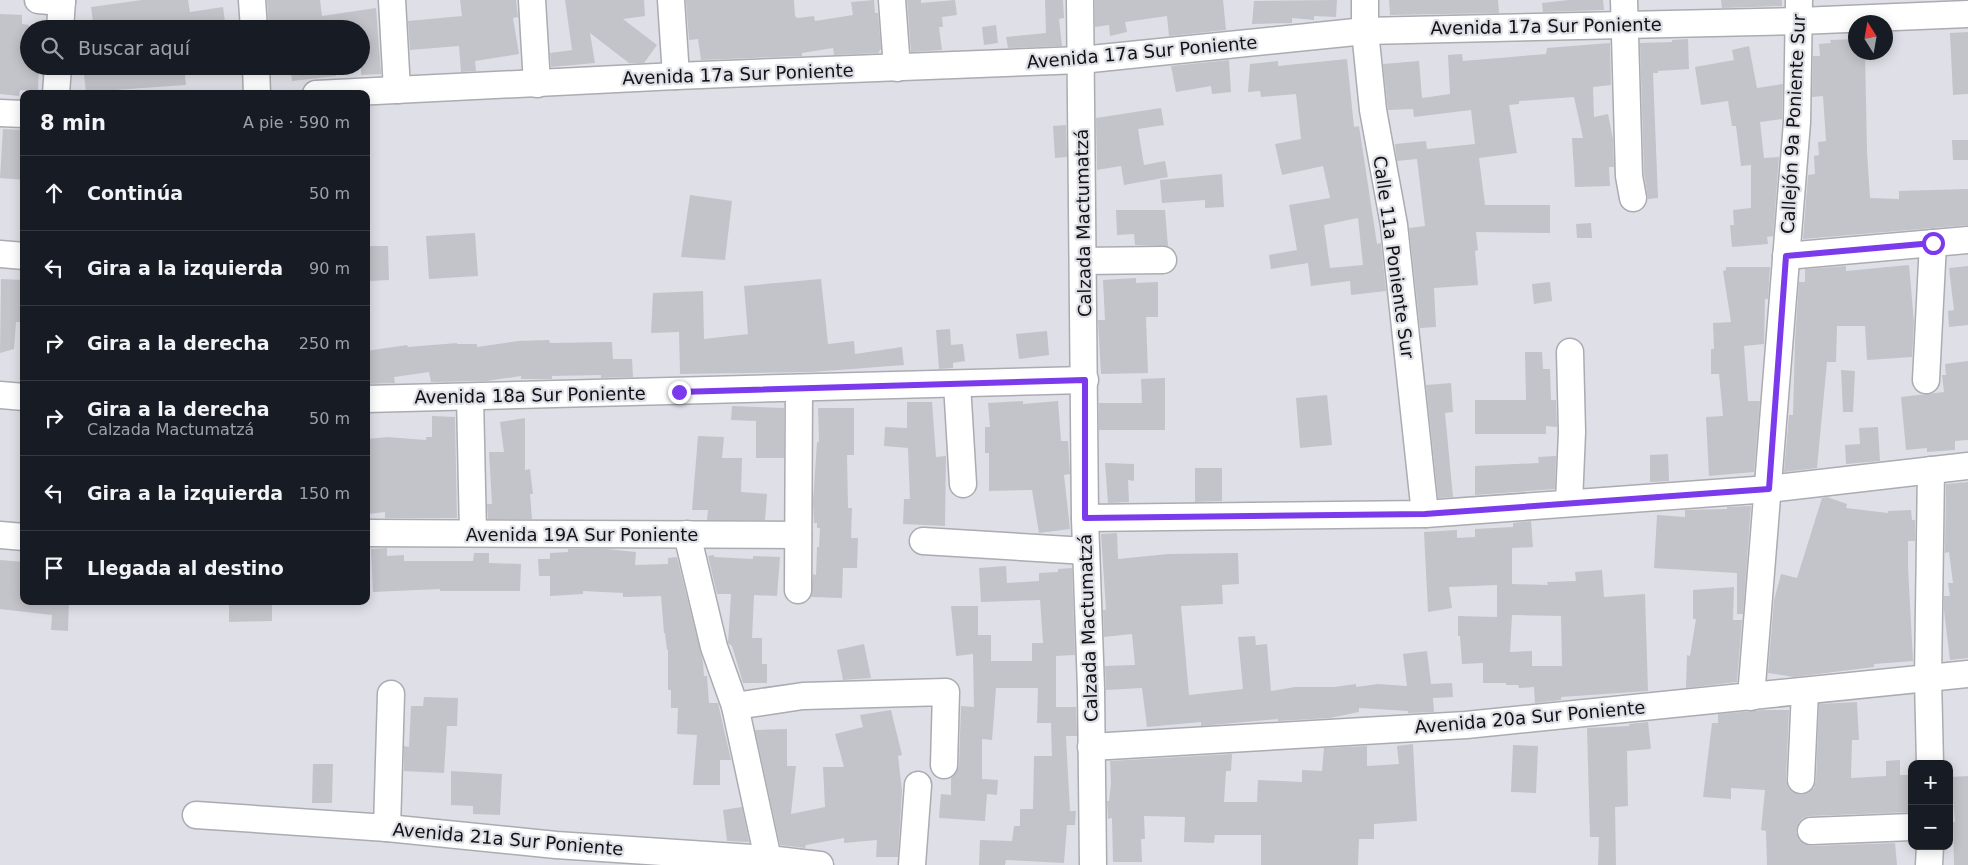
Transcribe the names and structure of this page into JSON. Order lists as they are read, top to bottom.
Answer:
{
  "streets": {
    "street": [
      "Avenida 17a Sur Poniente",
      "Callejón 9a Poniente Sur",
      "Calzada Mactumatzá",
      "Calle 11a Poniente Sur",
      "Avenida 18a Sur Poniente",
      "Avenida 19A Sur Poniente",
      "Avenida 20a Sur Poniente",
      "Avenida 21a Sur Poniente"
    ]
  },
  "crossings": [
    ["Avenida 17a Sur Poniente", "Callejón 9a Poniente Sur"],
    ["Avenida 17a Sur Poniente", "Calzada Mactumatzá"],
    ["Avenida 17a Sur Poniente", "Calle 11a Poniente Sur"],
    ["Callejón 9a Poniente Sur", "Avenida 20a Sur Poniente"],
    ["Calzada Mactumatzá", "Avenida 18a Sur Poniente"],
    ["Calzada Mactumatzá", "Avenida 20a Sur Poniente"]
  ],
  "north": "top",
  "page": {
    "search": "Buscar aquí",
    "heading": ["8 min", "A pie · 590 m"],
    "list": [
      ["Continúa", "50 m"],
      ["Gira a la izquierda", "90 m"],
      ["Gira a la derecha", "250 m"],
      ["Gira a la derecha", "Calzada Mactumatzá", "50 m"],
      ["Gira a la izquierda", "150 m"],
      "Llegada al destino"
    ],
    "map_buttons": ["+", "−"]
  }
}
